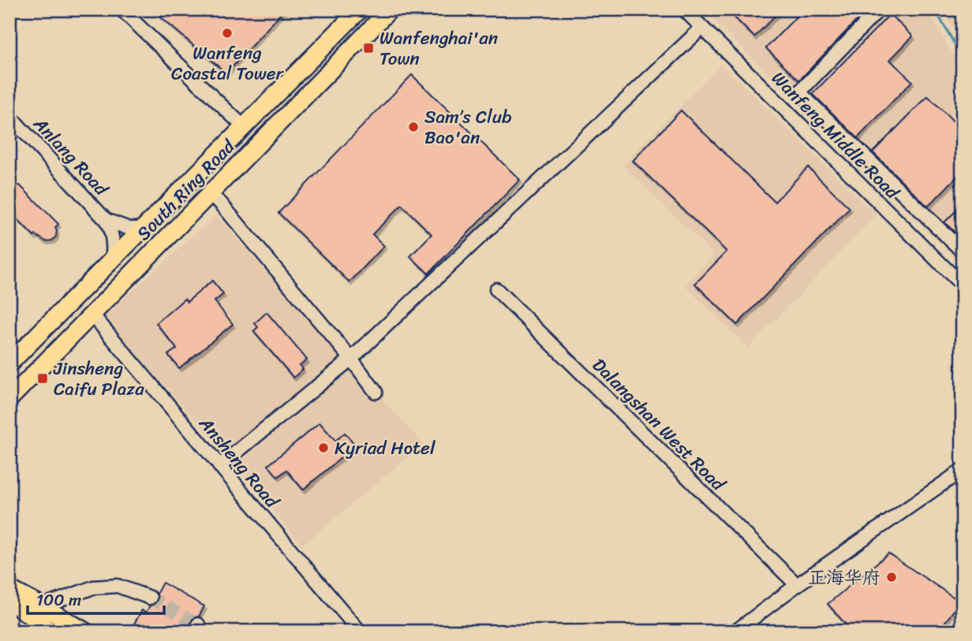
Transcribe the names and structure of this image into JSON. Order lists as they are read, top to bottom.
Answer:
{
  "streets": {
    "main road": ["South Ring Road"],
    "street": [
      "Wanfeng Middle Road",
      "Anlang Road",
      "Dalangshan West Road",
      "Ansheng Road"
    ]
  },
  "crossings": [
    ["Anlang Road", "South Ring Road"],
    ["South Ring Road", "Ansheng Road"]
  ],
  "places": {
    "other": [
      "Wanfeng Coastal Tower",
      "Sam’s Club Bao'an",
      "Kyriad Hotel",
      "正海华府"
    ],
    "transit": ["Wanfenghai'an Town", "Jinsheng Caifu Plaza"]
  },
  "scale_bar": "100 m"
}
